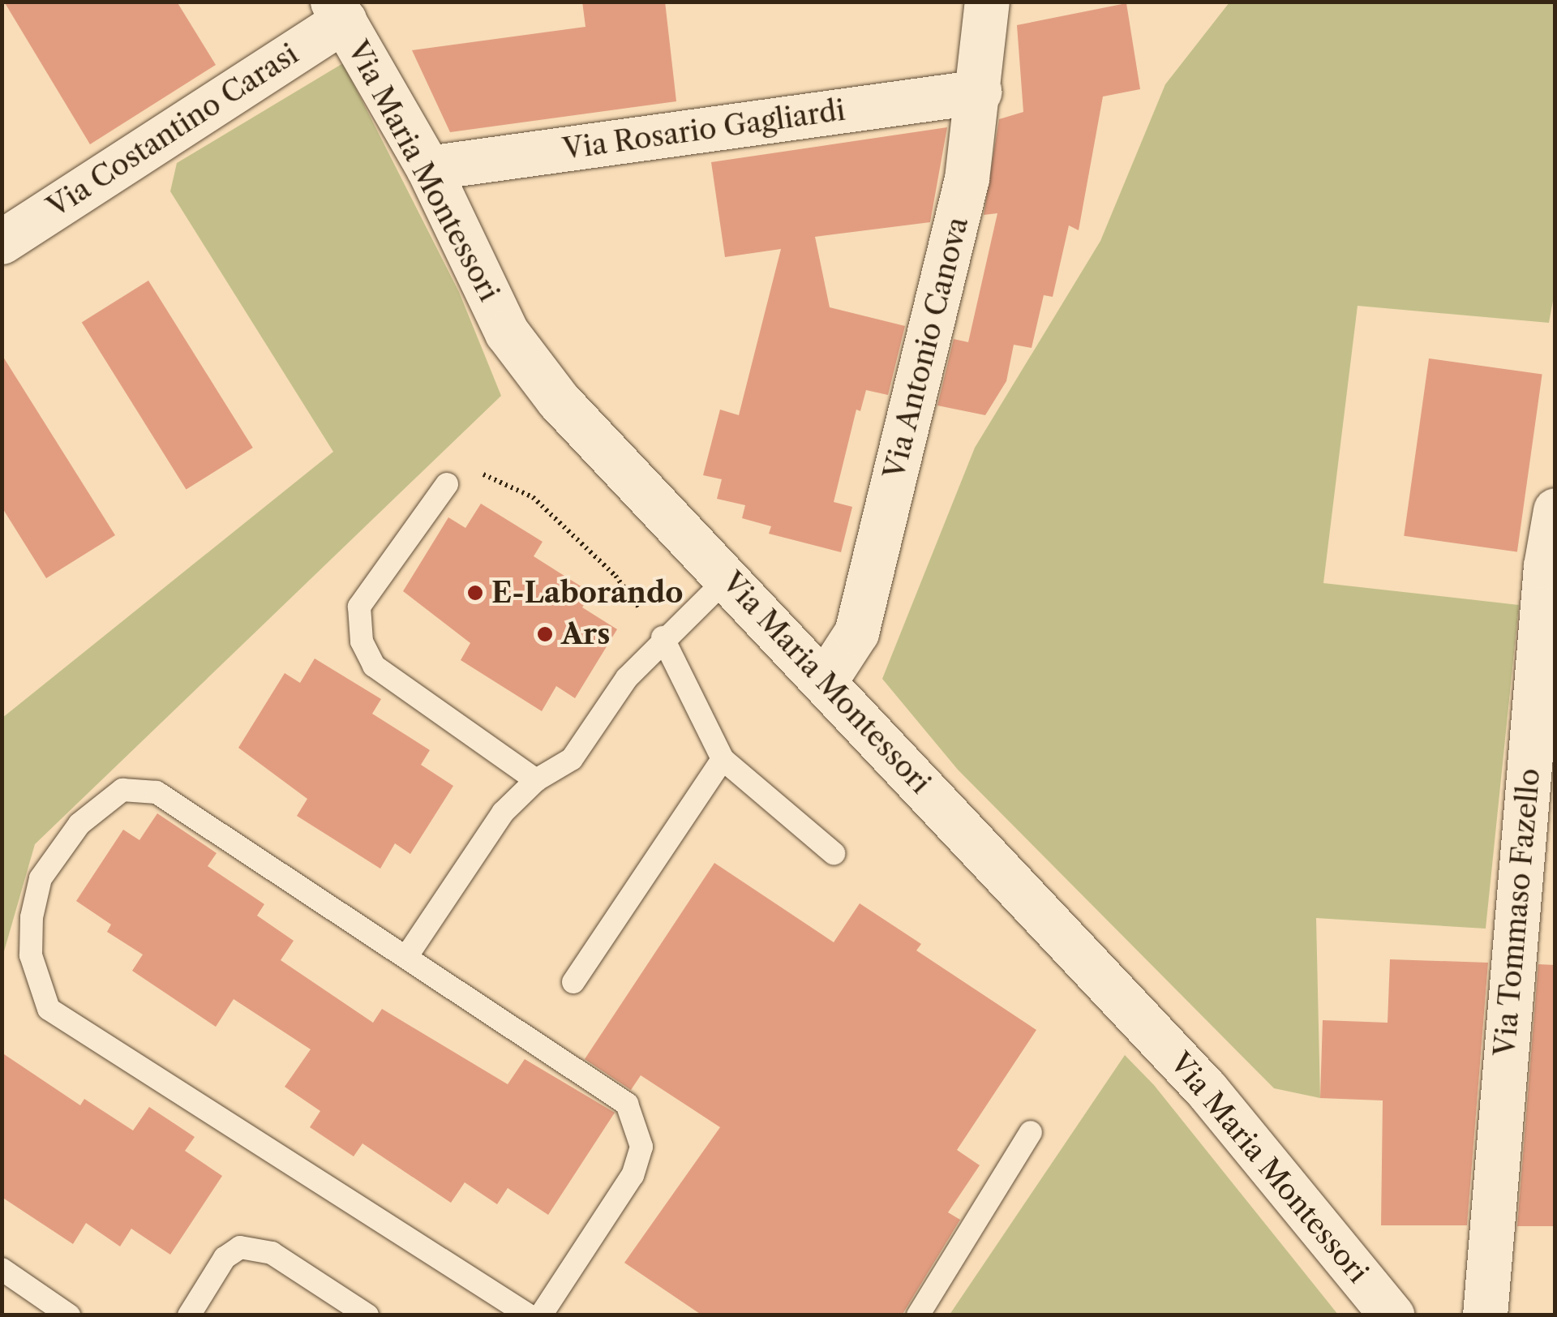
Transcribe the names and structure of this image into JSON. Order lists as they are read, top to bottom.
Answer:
{
  "streets": {
    "street": [
      "Via Rosario Gagliardi",
      "Via Costantino Carasi",
      "Via Maria Montessori",
      "Via Antonio Canova",
      "Via Tommaso Fazello"
    ]
  },
  "crossings": [
    ["Via Rosario Gagliardi", "Via Maria Montessori"],
    ["Via Rosario Gagliardi", "Via Antonio Canova"],
    ["Via Costantino Carasi", "Via Maria Montessori"],
    ["Via Maria Montessori", "Via Antonio Canova"]
  ],
  "places": ["E-Laborando", "Ars"]
}
